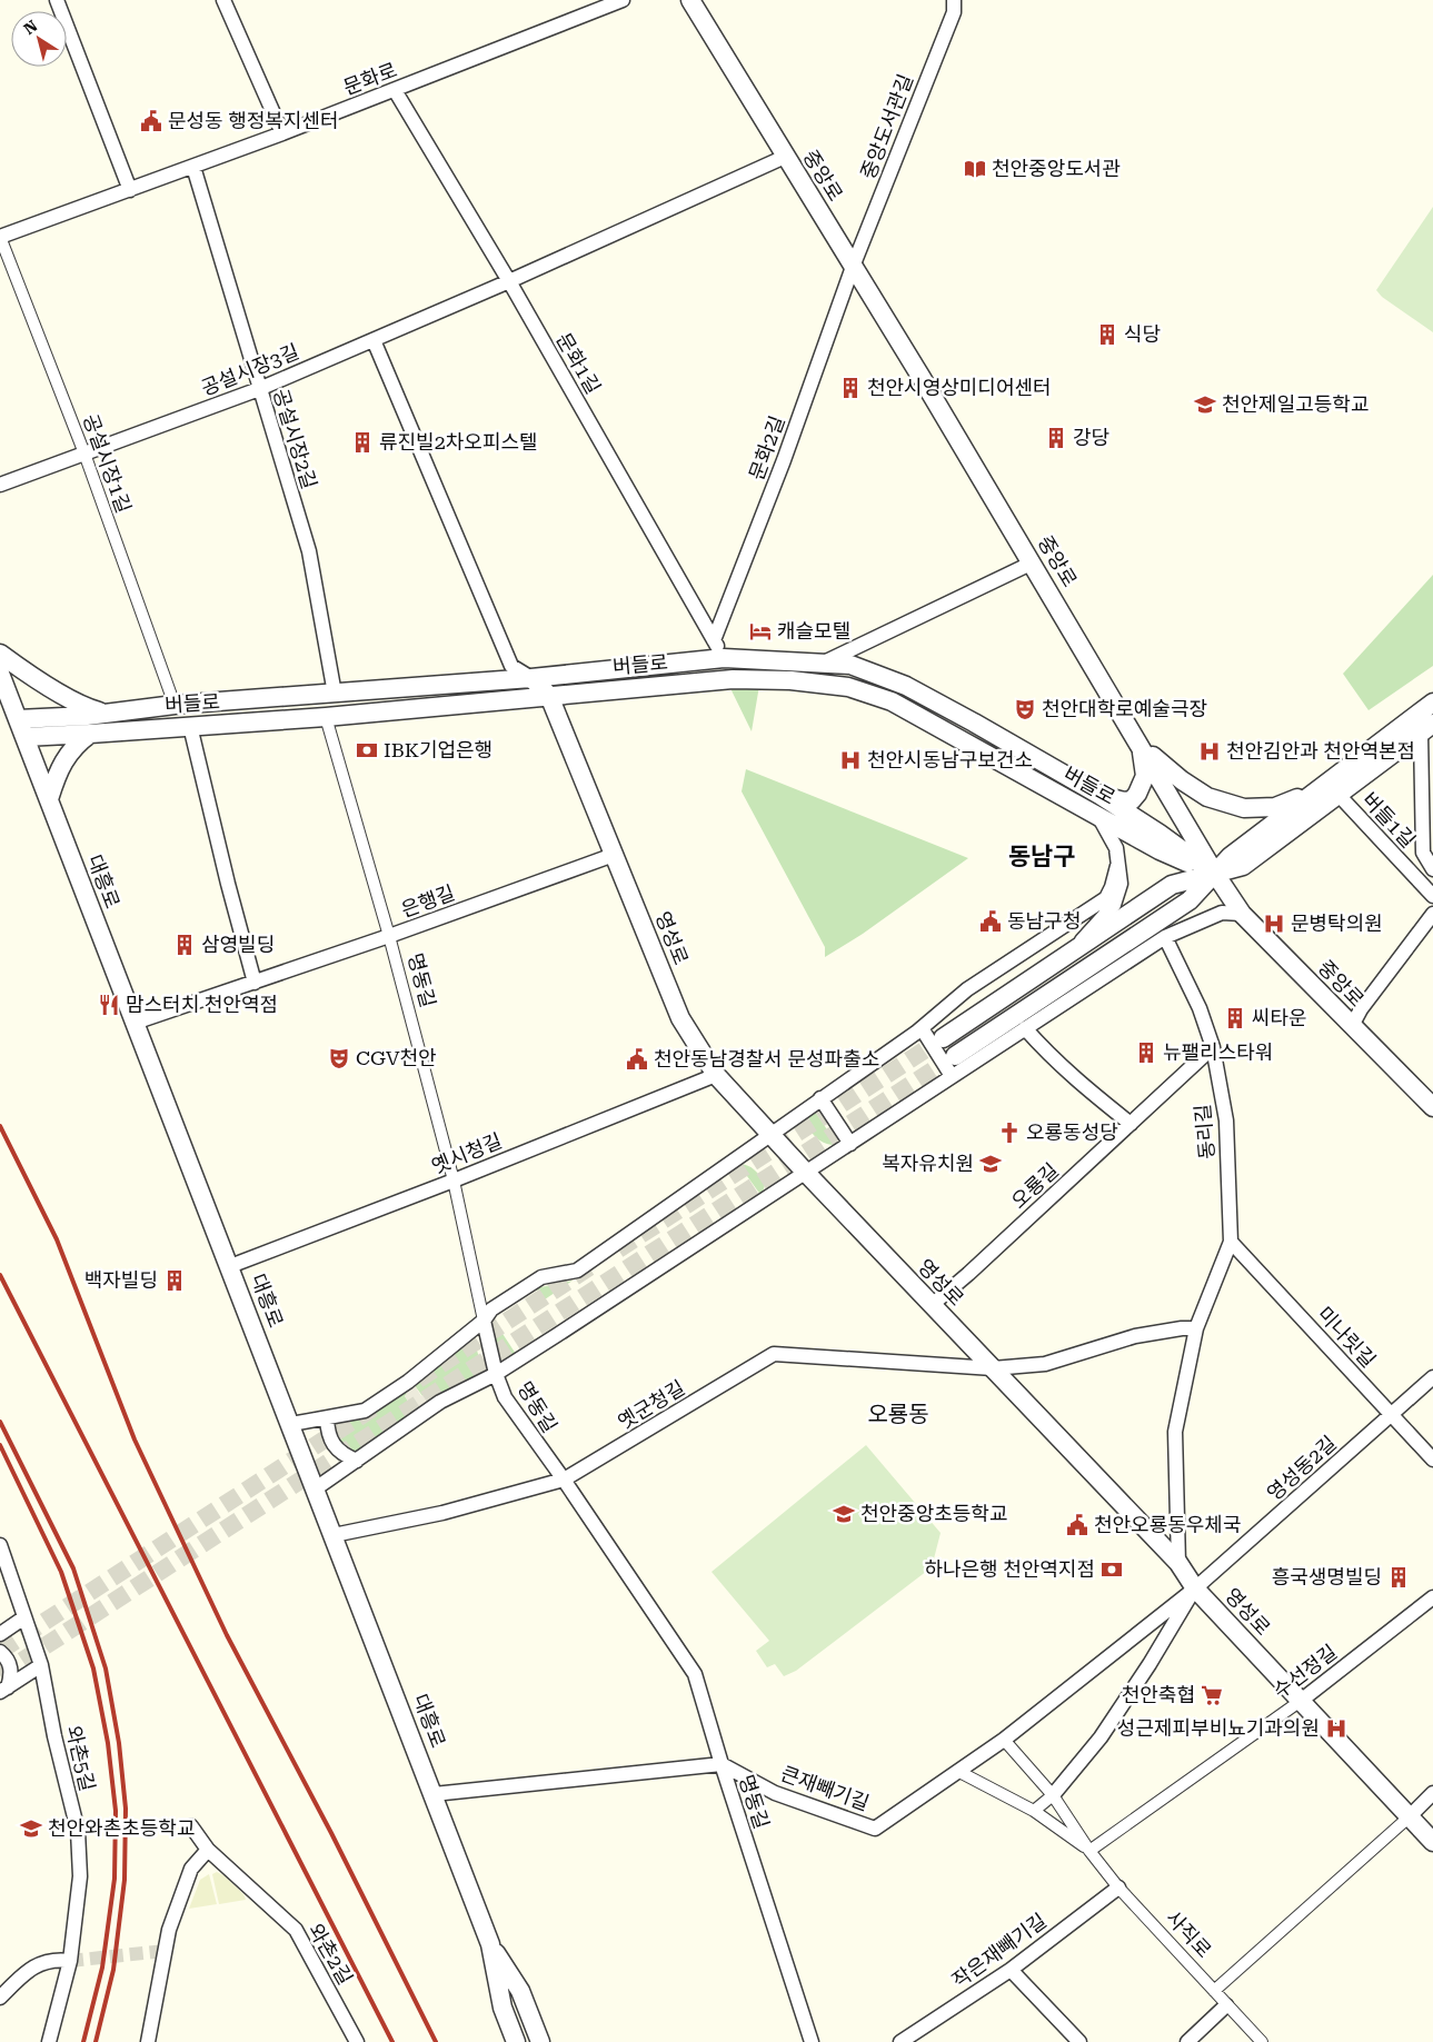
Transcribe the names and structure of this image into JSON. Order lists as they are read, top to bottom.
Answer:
{
  "streets": {
    "street": [
      "문화로",
      "중앙도서관길",
      "중앙로",
      "문화1길",
      "공설시장3길",
      "공설시장2길",
      "문화2길",
      "공설시장1길",
      "버들로",
      "버들1길",
      "대흥로",
      "은행길",
      "영성로",
      "명동길",
      "동리길",
      "옛시청길",
      "오룡길",
      "미나릿길",
      "옛군청길",
      "영성동2길",
      "수선정길",
      "와촌5길",
      "큰재빼기길",
      "사직로",
      "작은재빼기길",
      "와촌2길"
    ]
  },
  "crossings": [
    ["문화로", "문화1길"],
    ["문화로", "공설시장2길"],
    ["문화로", "공설시장1길"],
    ["중앙도서관길", "중앙로"],
    ["중앙도서관길", "문화2길"],
    ["중앙로", "공설시장3길"],
    ["중앙로", "문화2길"],
    ["중앙로", "버들로"],
    ["문화1길", "공설시장3길"],
    ["문화1길", "문화2길"],
    ["문화1길", "버들로"],
    ["공설시장3길", "공설시장2길"],
    ["공설시장3길", "공설시장1길"],
    ["공설시장2길", "버들로"],
    ["공설시장1길", "버들로"],
    ["버들로", "대흥로"],
    ["버들로", "영성로"],
    ["버들로", "명동길"],
    ["대흥로", "은행길"],
    ["대흥로", "옛시청길"],
    ["대흥로", "옛군청길"],
    ["은행길", "영성로"],
    ["은행길", "명동길"],
    ["영성로", "동리길"],
    ["영성로", "옛시청길"],
    ["영성로", "오룡길"],
    ["영성로", "옛군청길"],
    ["영성로", "영성동2길"],
    ["영성로", "수선정길"],
    ["영성로", "큰재빼기길"],
    ["명동길", "옛시청길"],
    ["명동길", "옛군청길"],
    ["명동길", "큰재빼기길"],
    ["동리길", "오룡길"],
    ["동리길", "미나릿길"],
    ["미나릿길", "영성동2길"],
    ["영성동2길", "큰재빼기길"],
    ["수선정길", "사직로"],
    ["큰재빼기길", "사직로"],
    ["사직로", "작은재빼기길"]
  ],
  "districts": ["동남구", "오룡동"],
  "places": {
    "public building": [
      "문성동 행정복지센터",
      "동남구청",
      "천안동남경찰서 문성파출소",
      "천안오룡동우체국"
    ],
    "library": ["천안중앙도서관"],
    "building": [
      "식당",
      "천안시영상미디어센터",
      "강당",
      "류진빌2차오피스텔",
      "삼영빌딩",
      "씨타운",
      "뉴팰리스타워",
      "백자빌딩",
      "흥국생명빌딩"
    ],
    "school or university": [
      "천안제일고등학교",
      "복자유치원",
      "천안중앙초등학교",
      "천안와촌초등학교"
    ],
    "hotel": ["캐슬모텔"],
    "theatre": ["천안대학로예술극장", "CGV천안"],
    "bank": ["IBK기업은행", "하나은행 천안역지점"],
    "hospital": [
      "천안김안과 천안역본점",
      "천안시동남구보건소",
      "문병탁의원",
      "성근제피부비뇨기과의원"
    ],
    "restaurant": ["맘스터치 천안역점"],
    "church": ["오룡동성당"],
    "supermarket": ["천안축협"]
  },
  "north": "top left"
}
